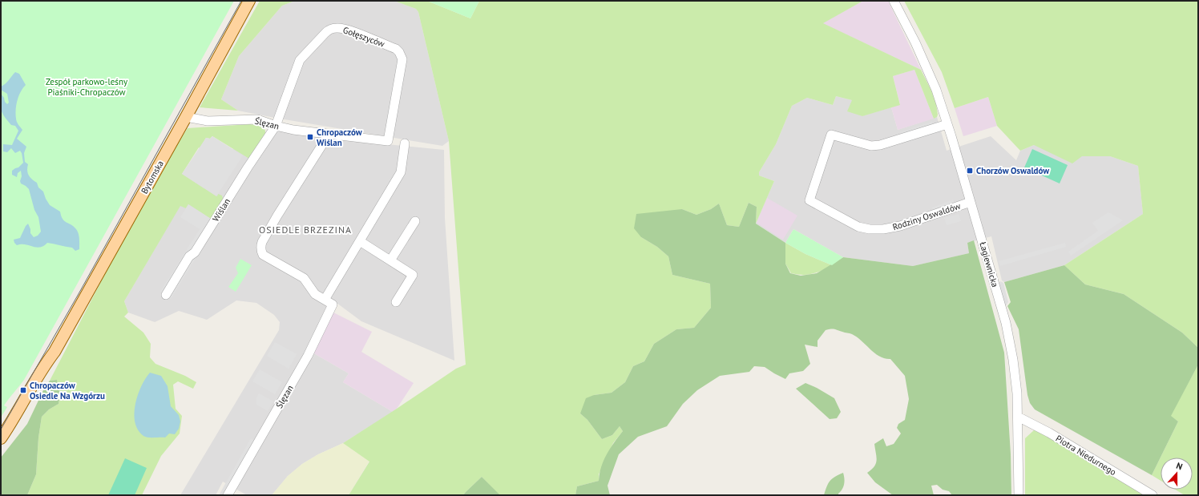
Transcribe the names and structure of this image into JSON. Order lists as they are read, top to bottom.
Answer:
{
  "streets": {
    "main road": ["Bytomska"],
    "street": [
      "Gołęszyców",
      "Ślęzan",
      "Wiślan",
      "Rodziny Oswaldów",
      "Łagiewnicka",
      "Piotra Niedurnego"
    ]
  },
  "crossings": [
    ["Gołęszyców", "Ślęzan"],
    ["Gołęszyców", "Wiślan"],
    ["Ślęzan", "Bytomska"],
    ["Ślęzan", "Wiślan"],
    ["Rodziny Oswaldów", "Łagiewnicka"],
    ["Łagiewnicka", "Piotra Niedurnego"]
  ],
  "districts": ["OSIEDLE BRZEZINA"],
  "parks": ["Zespół parkowo-leśny Piaśniki-Chropaczów"],
  "places": {
    "transit": ["Chropaczów Wiślan", "Chorzów Oswaldów", "Chropaczów Osiedle Na Wzgórzu"]
  },
  "north": "top"
}
